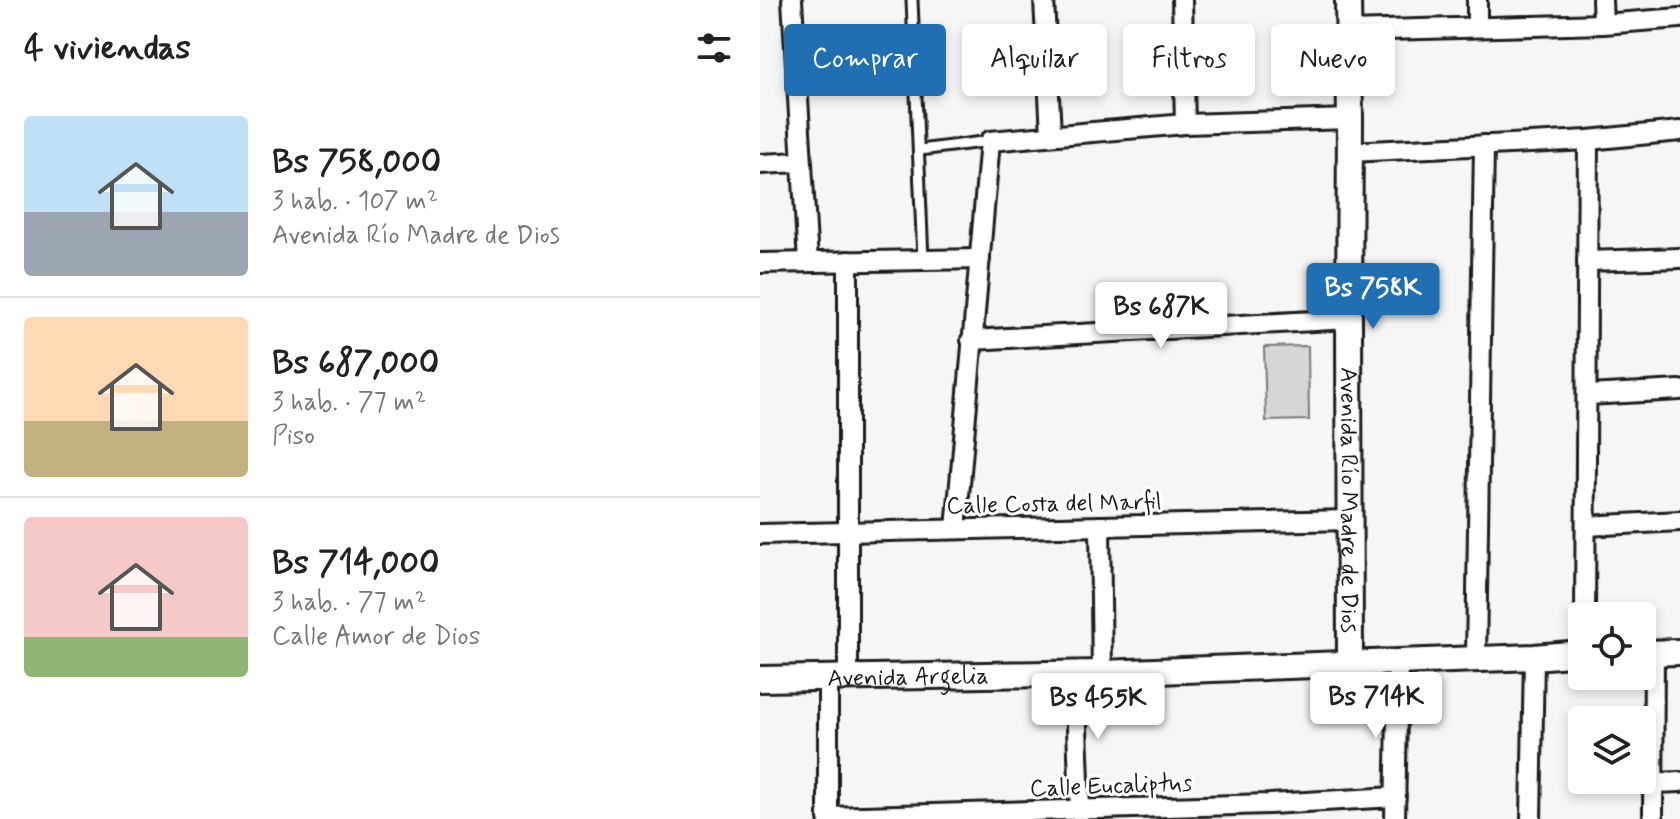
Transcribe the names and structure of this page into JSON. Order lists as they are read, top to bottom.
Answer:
{
  "streets": {
    "street": [
      "Avenida Río Madre de Dios",
      "Calle Costa del Marfil",
      "Avenida Argelia",
      "Calle Eucaliptus"
    ]
  },
  "crossings": [
    ["Avenida Río Madre de Dios", "Calle Costa del Marfil"],
    ["Avenida Río Madre de Dios", "Avenida Argelia"]
  ],
  "page": {
    "heading": "4 viviendas",
    "chip": [
      "Comprar",
      "Alquilar",
      "Filtros",
      "Nuevo"
    ],
    "list": [
      {
        "name": "Bs 758,000",
        "note": "3 hab. · 107 m² · Avenida Río Madre de Dios"
      },
      {
        "name": "Bs 687,000",
        "note": "3 hab. · 77 m² · Piso"
      },
      {
        "name": "Bs 714,000",
        "note": "3 hab. · 77 m² · Calle Amor de Dios"
      }
    ],
    "price": [
      "Bs 758K",
      "Bs 687K",
      "Bs 714K",
      "Bs 455K"
    ]
  }
}
